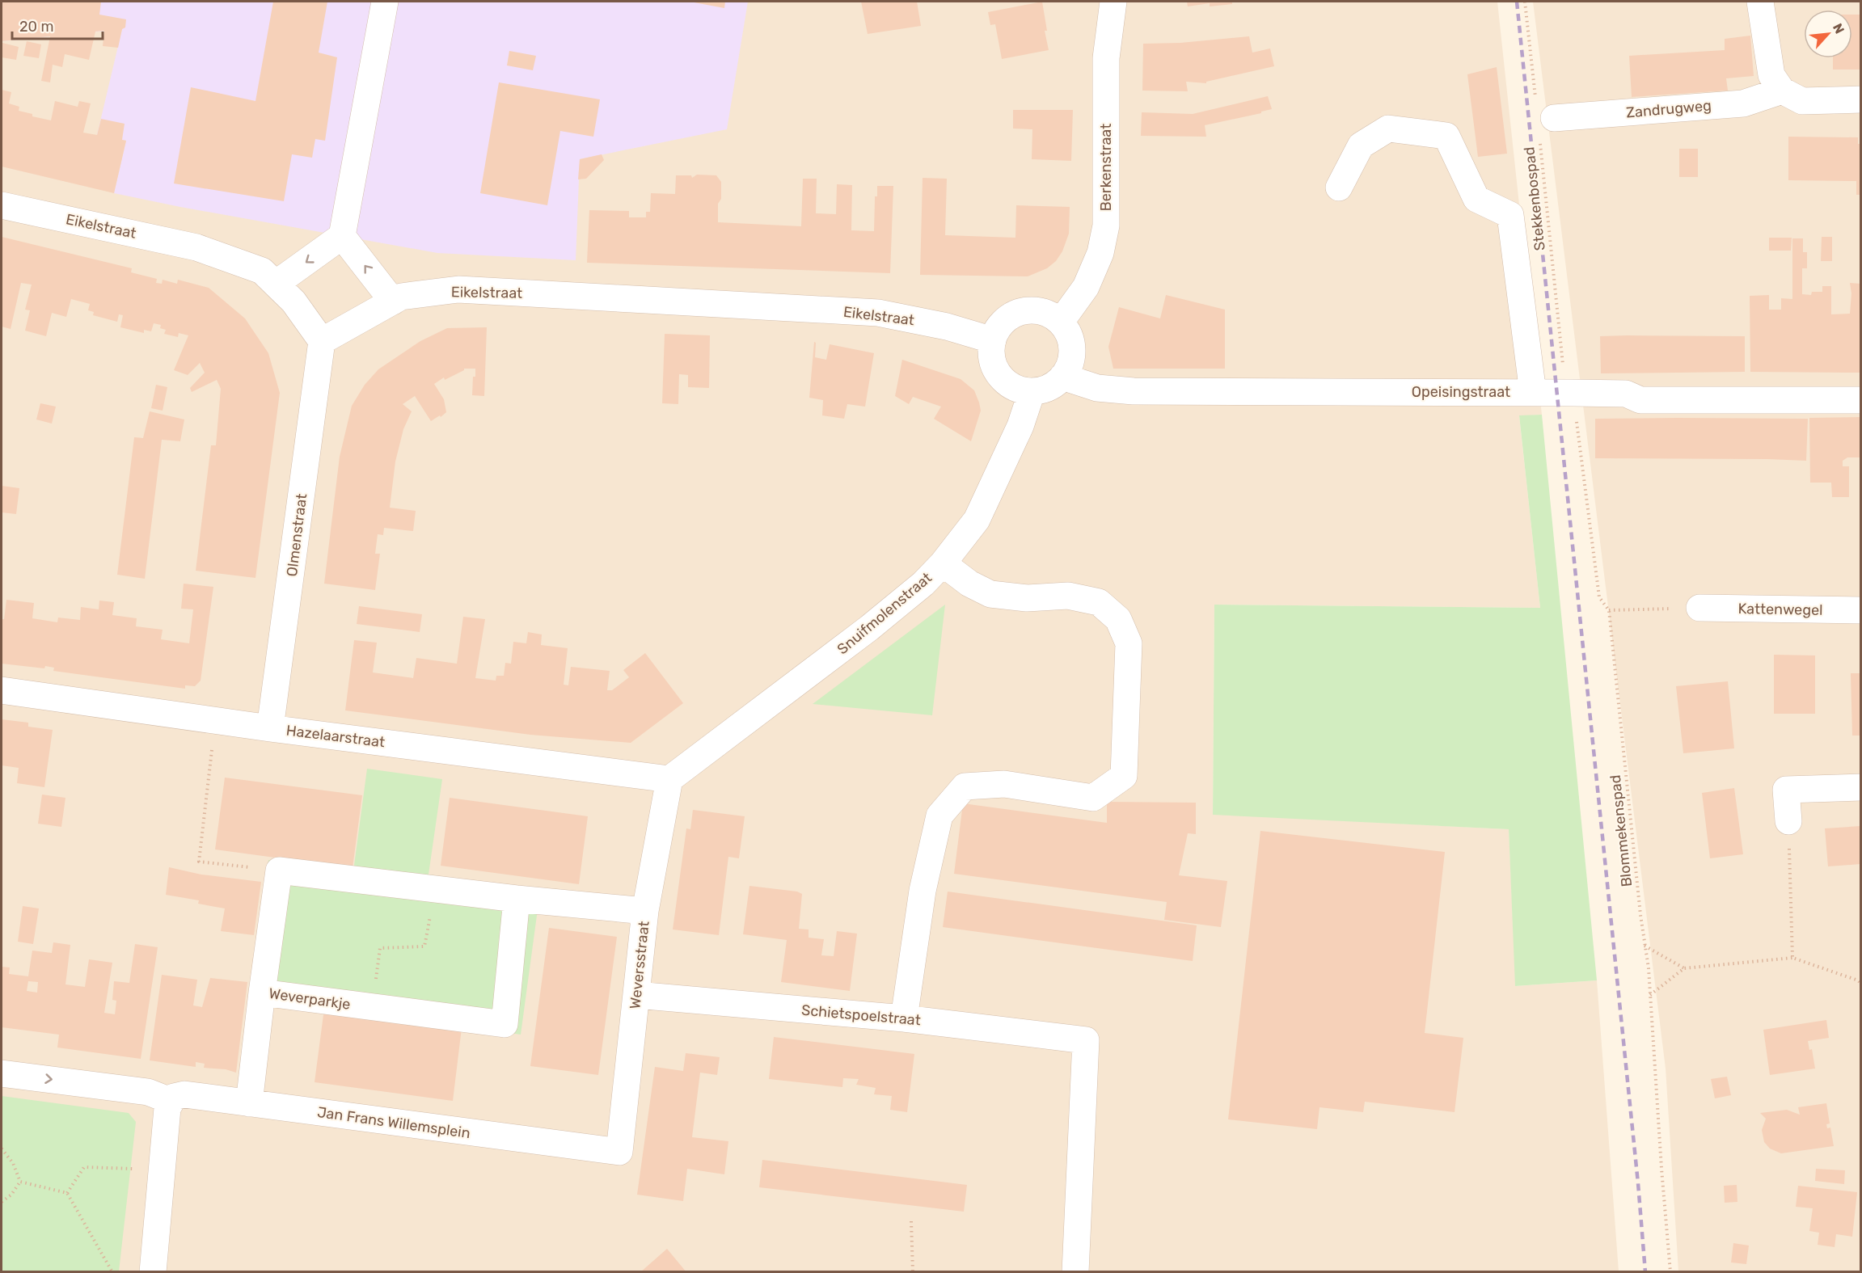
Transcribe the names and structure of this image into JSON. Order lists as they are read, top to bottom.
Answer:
{
  "streets": {
    "street": [
      "Zandrugweg",
      "Berkenstraat",
      "Eikelstraat",
      "Opeisingstraat",
      "Olmenstraat",
      "Kattenwegel",
      "Snuifmolenstraat",
      "Hazelaarstraat",
      "Weversstraat",
      "Weverparkje",
      "Schietspoelstraat",
      "Jan Frans Willemsplein"
    ],
    "path": ["Stekkenbospad", "Blommekenspad"]
  },
  "crossings": [
    ["Zandrugweg", "Stekkenbospad"],
    ["Berkenstraat", "Eikelstraat"],
    ["Berkenstraat", "Opeisingstraat"],
    ["Berkenstraat", "Snuifmolenstraat"],
    ["Stekkenbospad", "Opeisingstraat"],
    ["Stekkenbospad", "Blommekenspad"],
    ["Eikelstraat", "Opeisingstraat"],
    ["Eikelstraat", "Olmenstraat"],
    ["Eikelstraat", "Snuifmolenstraat"],
    ["Opeisingstraat", "Snuifmolenstraat"],
    ["Opeisingstraat", "Blommekenspad"],
    ["Olmenstraat", "Hazelaarstraat"],
    ["Snuifmolenstraat", "Hazelaarstraat"],
    ["Snuifmolenstraat", "Weversstraat"],
    ["Hazelaarstraat", "Weversstraat"],
    ["Weversstraat", "Schietspoelstraat"],
    ["Weversstraat", "Jan Frans Willemsplein"]
  ],
  "scale_bar": "20 m",
  "north": "top right"
}
